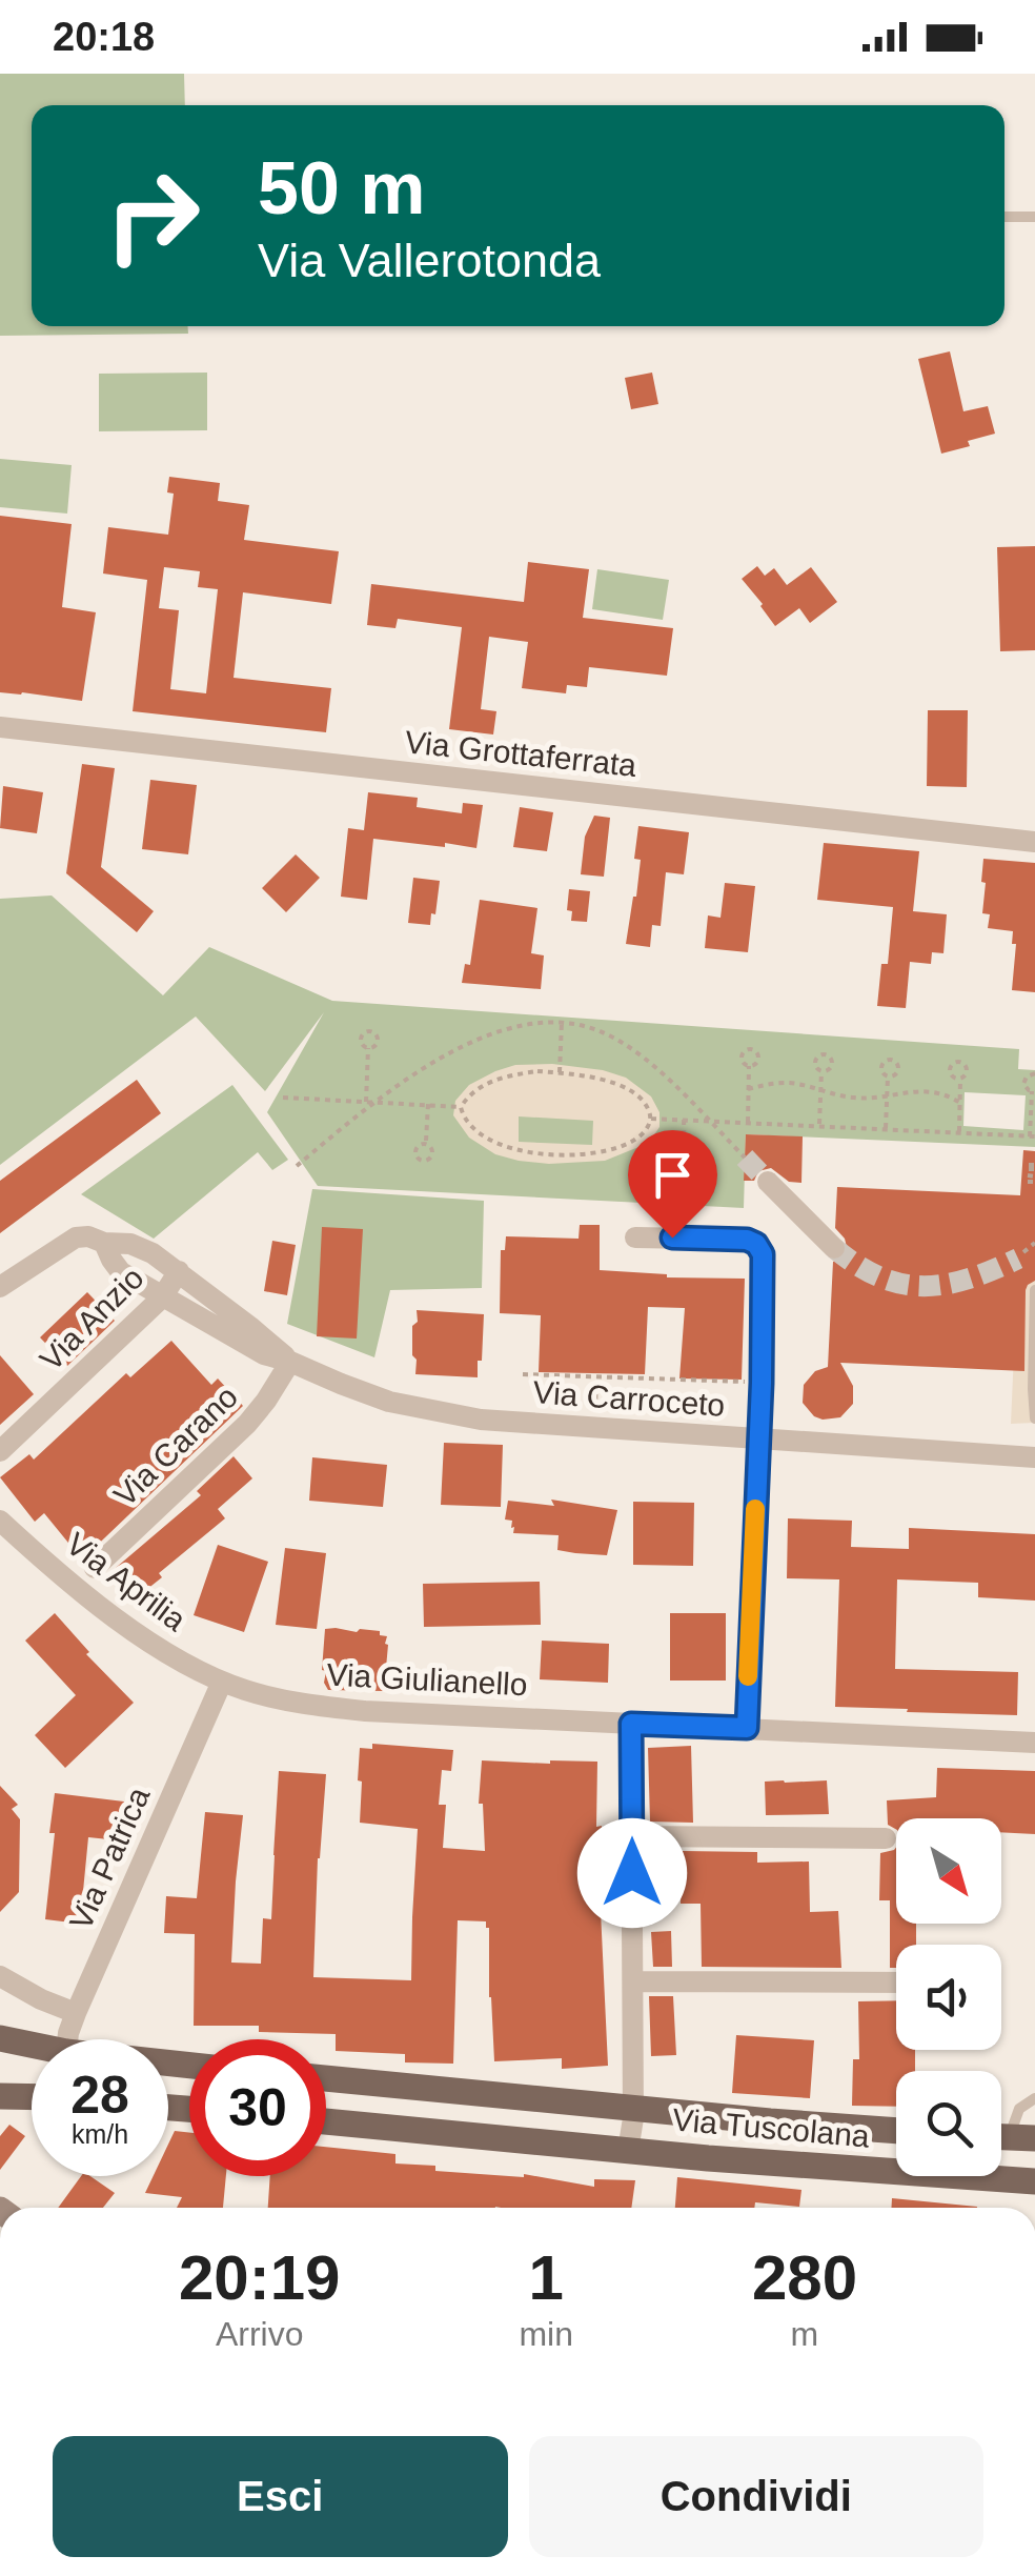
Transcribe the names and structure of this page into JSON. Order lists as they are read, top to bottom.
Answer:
{
  "streets": {
    "main road": ["Via Tuscolana"],
    "street": [
      "Via Grottaferrata",
      "Via Anzio",
      "Via Carroceto",
      "Via Carano",
      "Via Aprilia",
      "Via Giulianello",
      "Via Patrica"
    ]
  },
  "crossings": [
    ["Via Anzio", "Via Carroceto"],
    ["Via Carroceto", "Via Carano"],
    ["Via Aprilia", "Via Giulianello"],
    ["Via Aprilia", "Via Patrica"],
    ["Via Giulianello", "Via Patrica"]
  ],
  "north": "bottom right",
  "page": {
    "status": "20:18",
    "turn": ["50 m", "Via Vallerotonda"],
    "speed": "28 km/h",
    "limit": "30",
    "eta": [
      "20:19",
      "Arrivo",
      "1",
      "min",
      "280",
      "m"
    ],
    "buttons": ["Esci", "Condividi"]
  }
}
